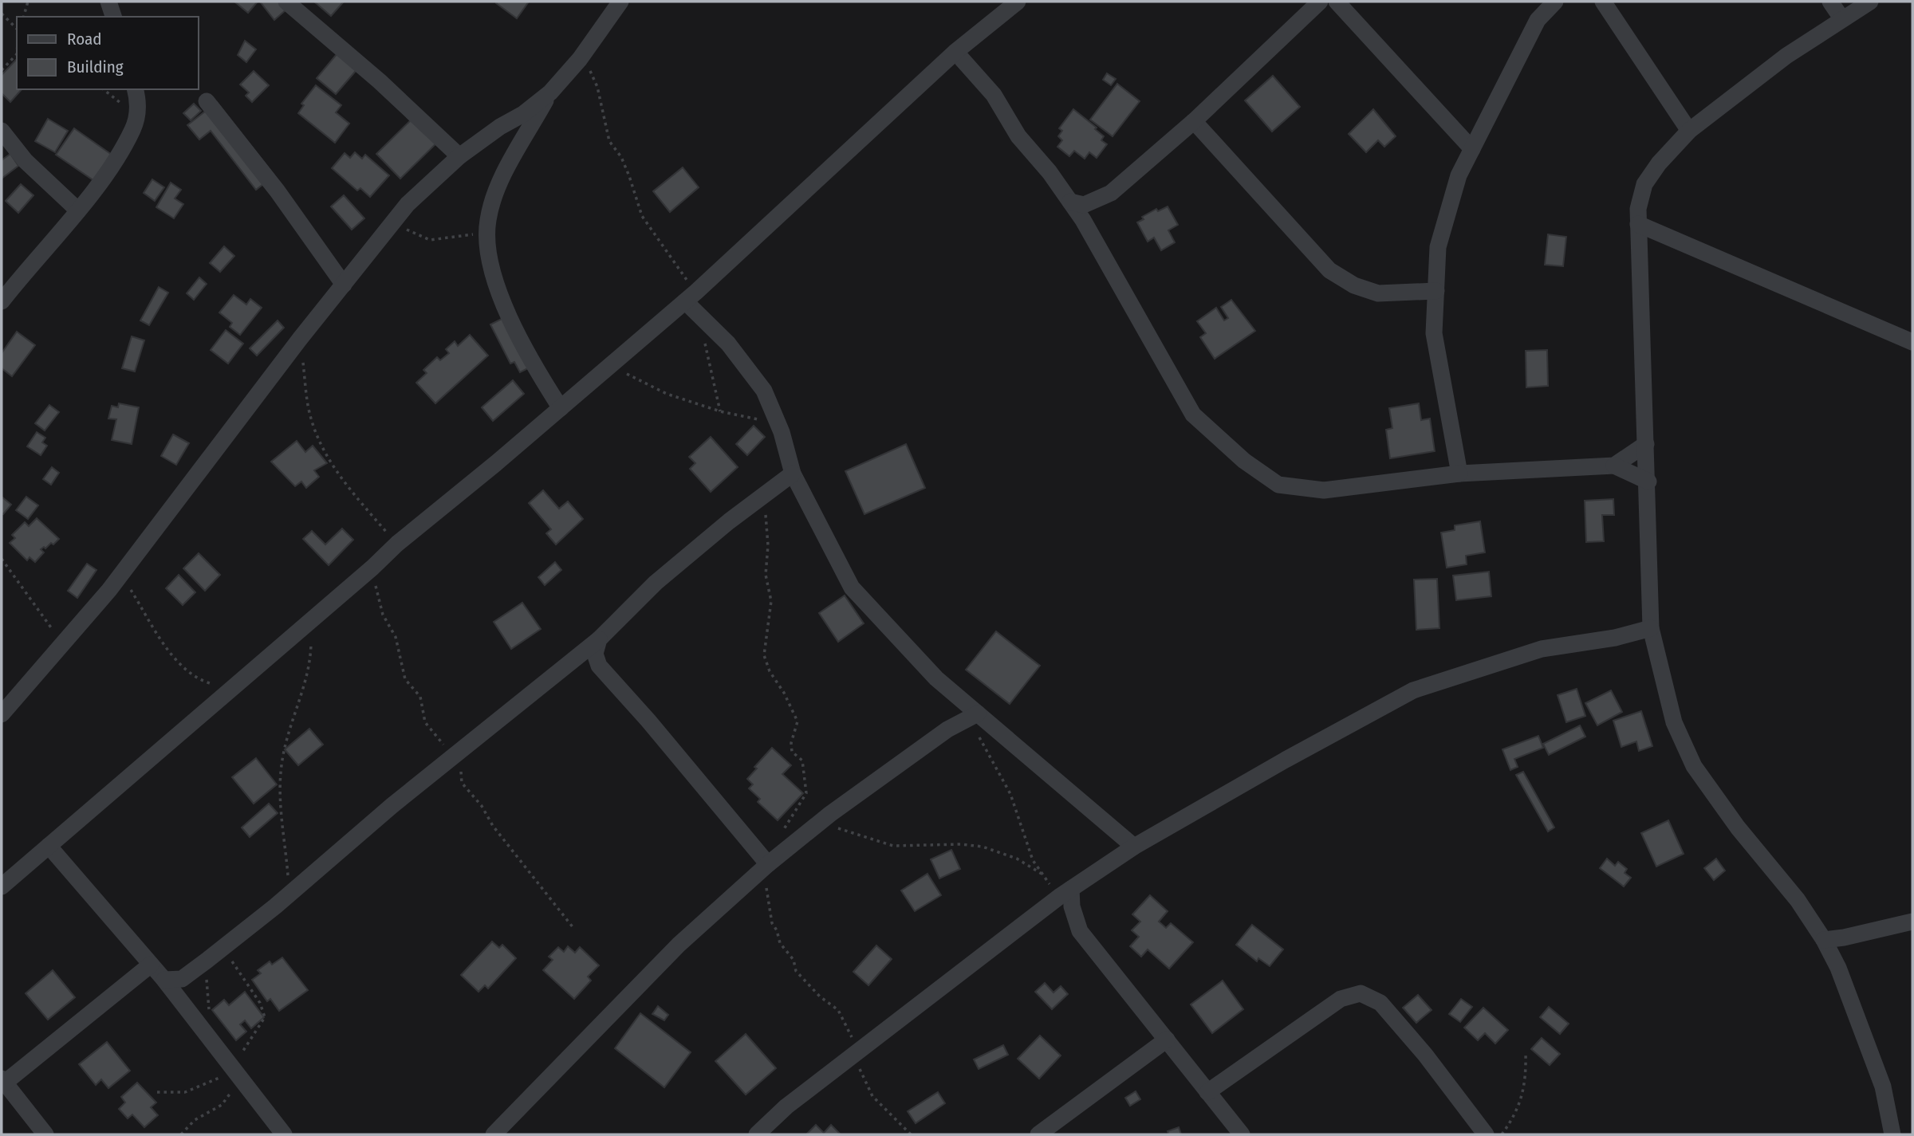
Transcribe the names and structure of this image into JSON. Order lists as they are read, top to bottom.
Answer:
{
  "legend": ["Road", "Building"]
}
